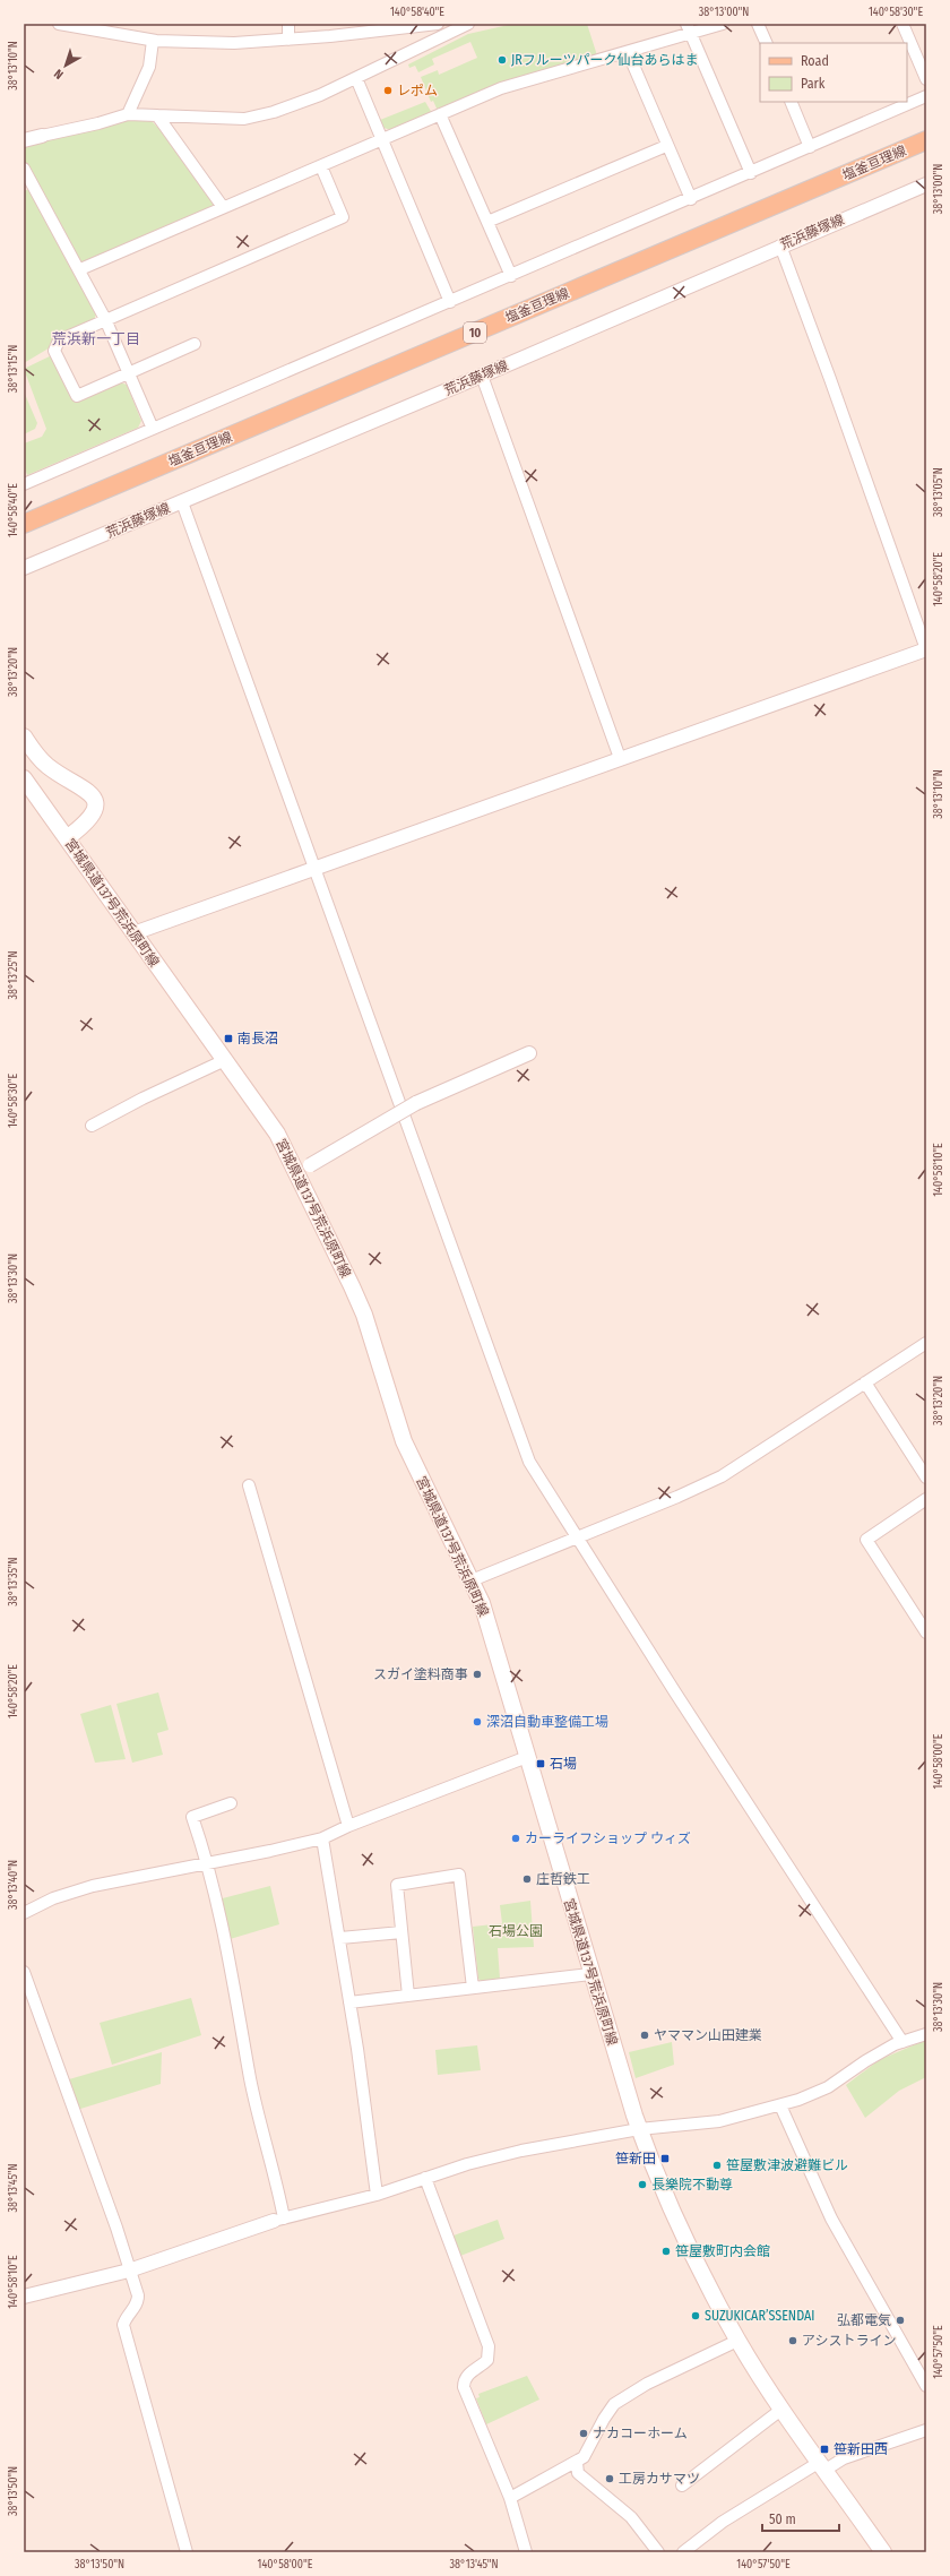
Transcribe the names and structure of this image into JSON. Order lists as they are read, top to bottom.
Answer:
{
  "streets": {
    "main road": ["塩釜亘理線", "10", "宮城県道137号荒浜原町線"],
    "street": ["荒浜藤塚線"]
  },
  "districts": ["荒浜新一丁目"],
  "parks": ["石場公園"],
  "places": {
    "other": [
      "JRフルーツパーク仙台あらはま",
      "レポム",
      "スガイ塗料商事",
      "深沼自動車整備工場",
      "カーライフショップ ウィズ",
      "庄哲鉄工",
      "ヤママン山田建業",
      "笹屋敷津波避難ビル",
      "長樂院不動尊",
      "笹屋敷町内会館",
      "SUZUKICAR’SSENDAI",
      "弘都電気",
      "アシストライン",
      "ナカコーホーム",
      "工房カサマツ"
    ],
    "transit": [
      "南長沼",
      "石場",
      "笹新田",
      "笹新田西"
    ]
  },
  "legend": ["Road", "Park"],
  "scale_bar": "50 m",
  "north": "bottom left",
  "coordinates": [
    "140°58'40\"E",
    "38°13'00\"N",
    "140°58'30\"E",
    "38°13'10\"N",
    "38°13'15\"N",
    "38°13'05\"N",
    "140°58'20\"E",
    "38°13'20\"N",
    "38°13'25\"N",
    "140°58'10\"E",
    "38°13'30\"N",
    "38°13'35\"N",
    "140°58'00\"E",
    "38°13'40\"N",
    "38°13'45\"N",
    "140°57'50\"E",
    "38°13'50\"N"
  ]
}
